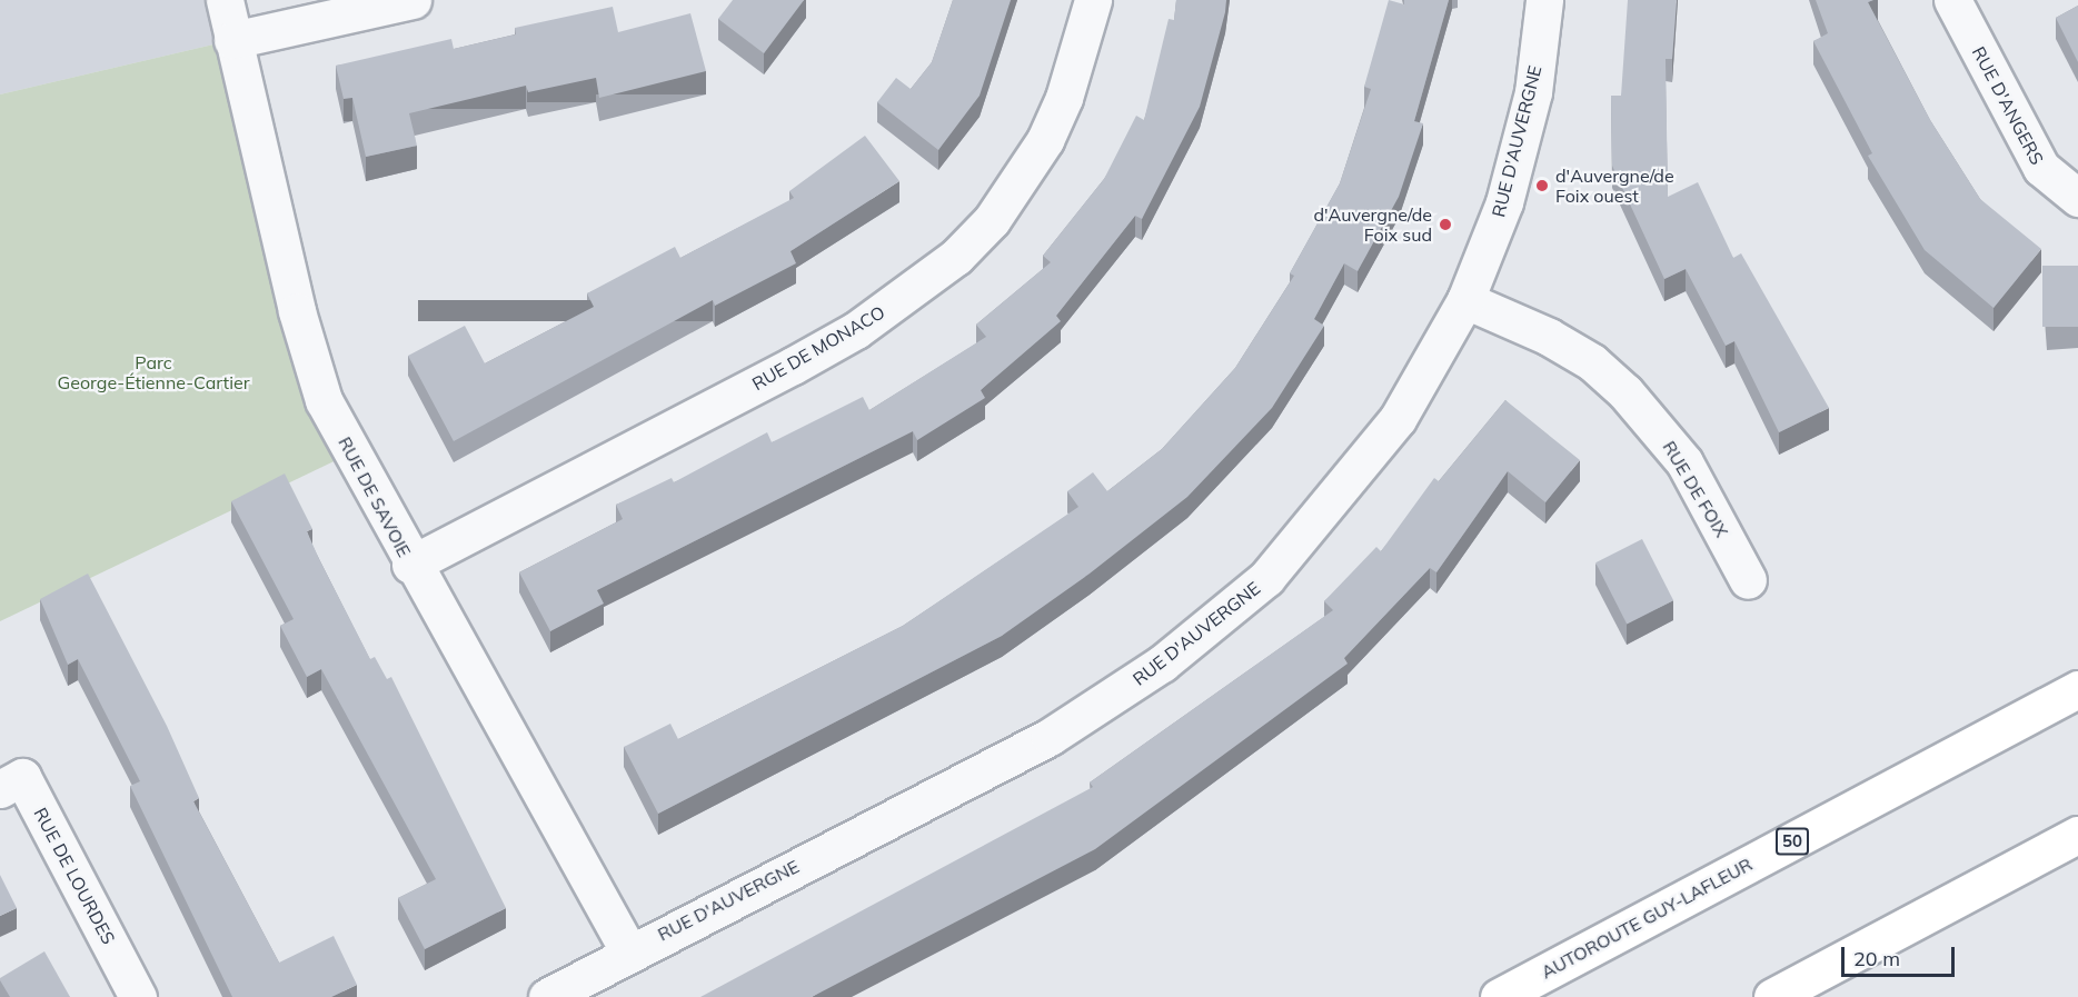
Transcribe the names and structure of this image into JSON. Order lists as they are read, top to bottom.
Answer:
{
  "streets": {
    "highway": ["50", "AUTOROUTE GUY-LAFLEUR"],
    "street": [
      "RUE D'ANGERS",
      "RUE D'AUVERGNE",
      "RUE DE MONACO",
      "RUE DE FOIX",
      "RUE DE SAVOIE",
      "RUE DE LOURDES"
    ]
  },
  "crossings": [
    ["RUE D'AUVERGNE", "RUE DE FOIX"],
    ["RUE D'AUVERGNE", "RUE DE SAVOIE"],
    ["RUE DE MONACO", "RUE DE SAVOIE"]
  ],
  "parks": ["Parc George-Étienne-Cartier"],
  "places": ["d'Auvergne/de Foix ouest", "d'Auvergne/de Foix sud"],
  "scale_bar": "20 m"
}
